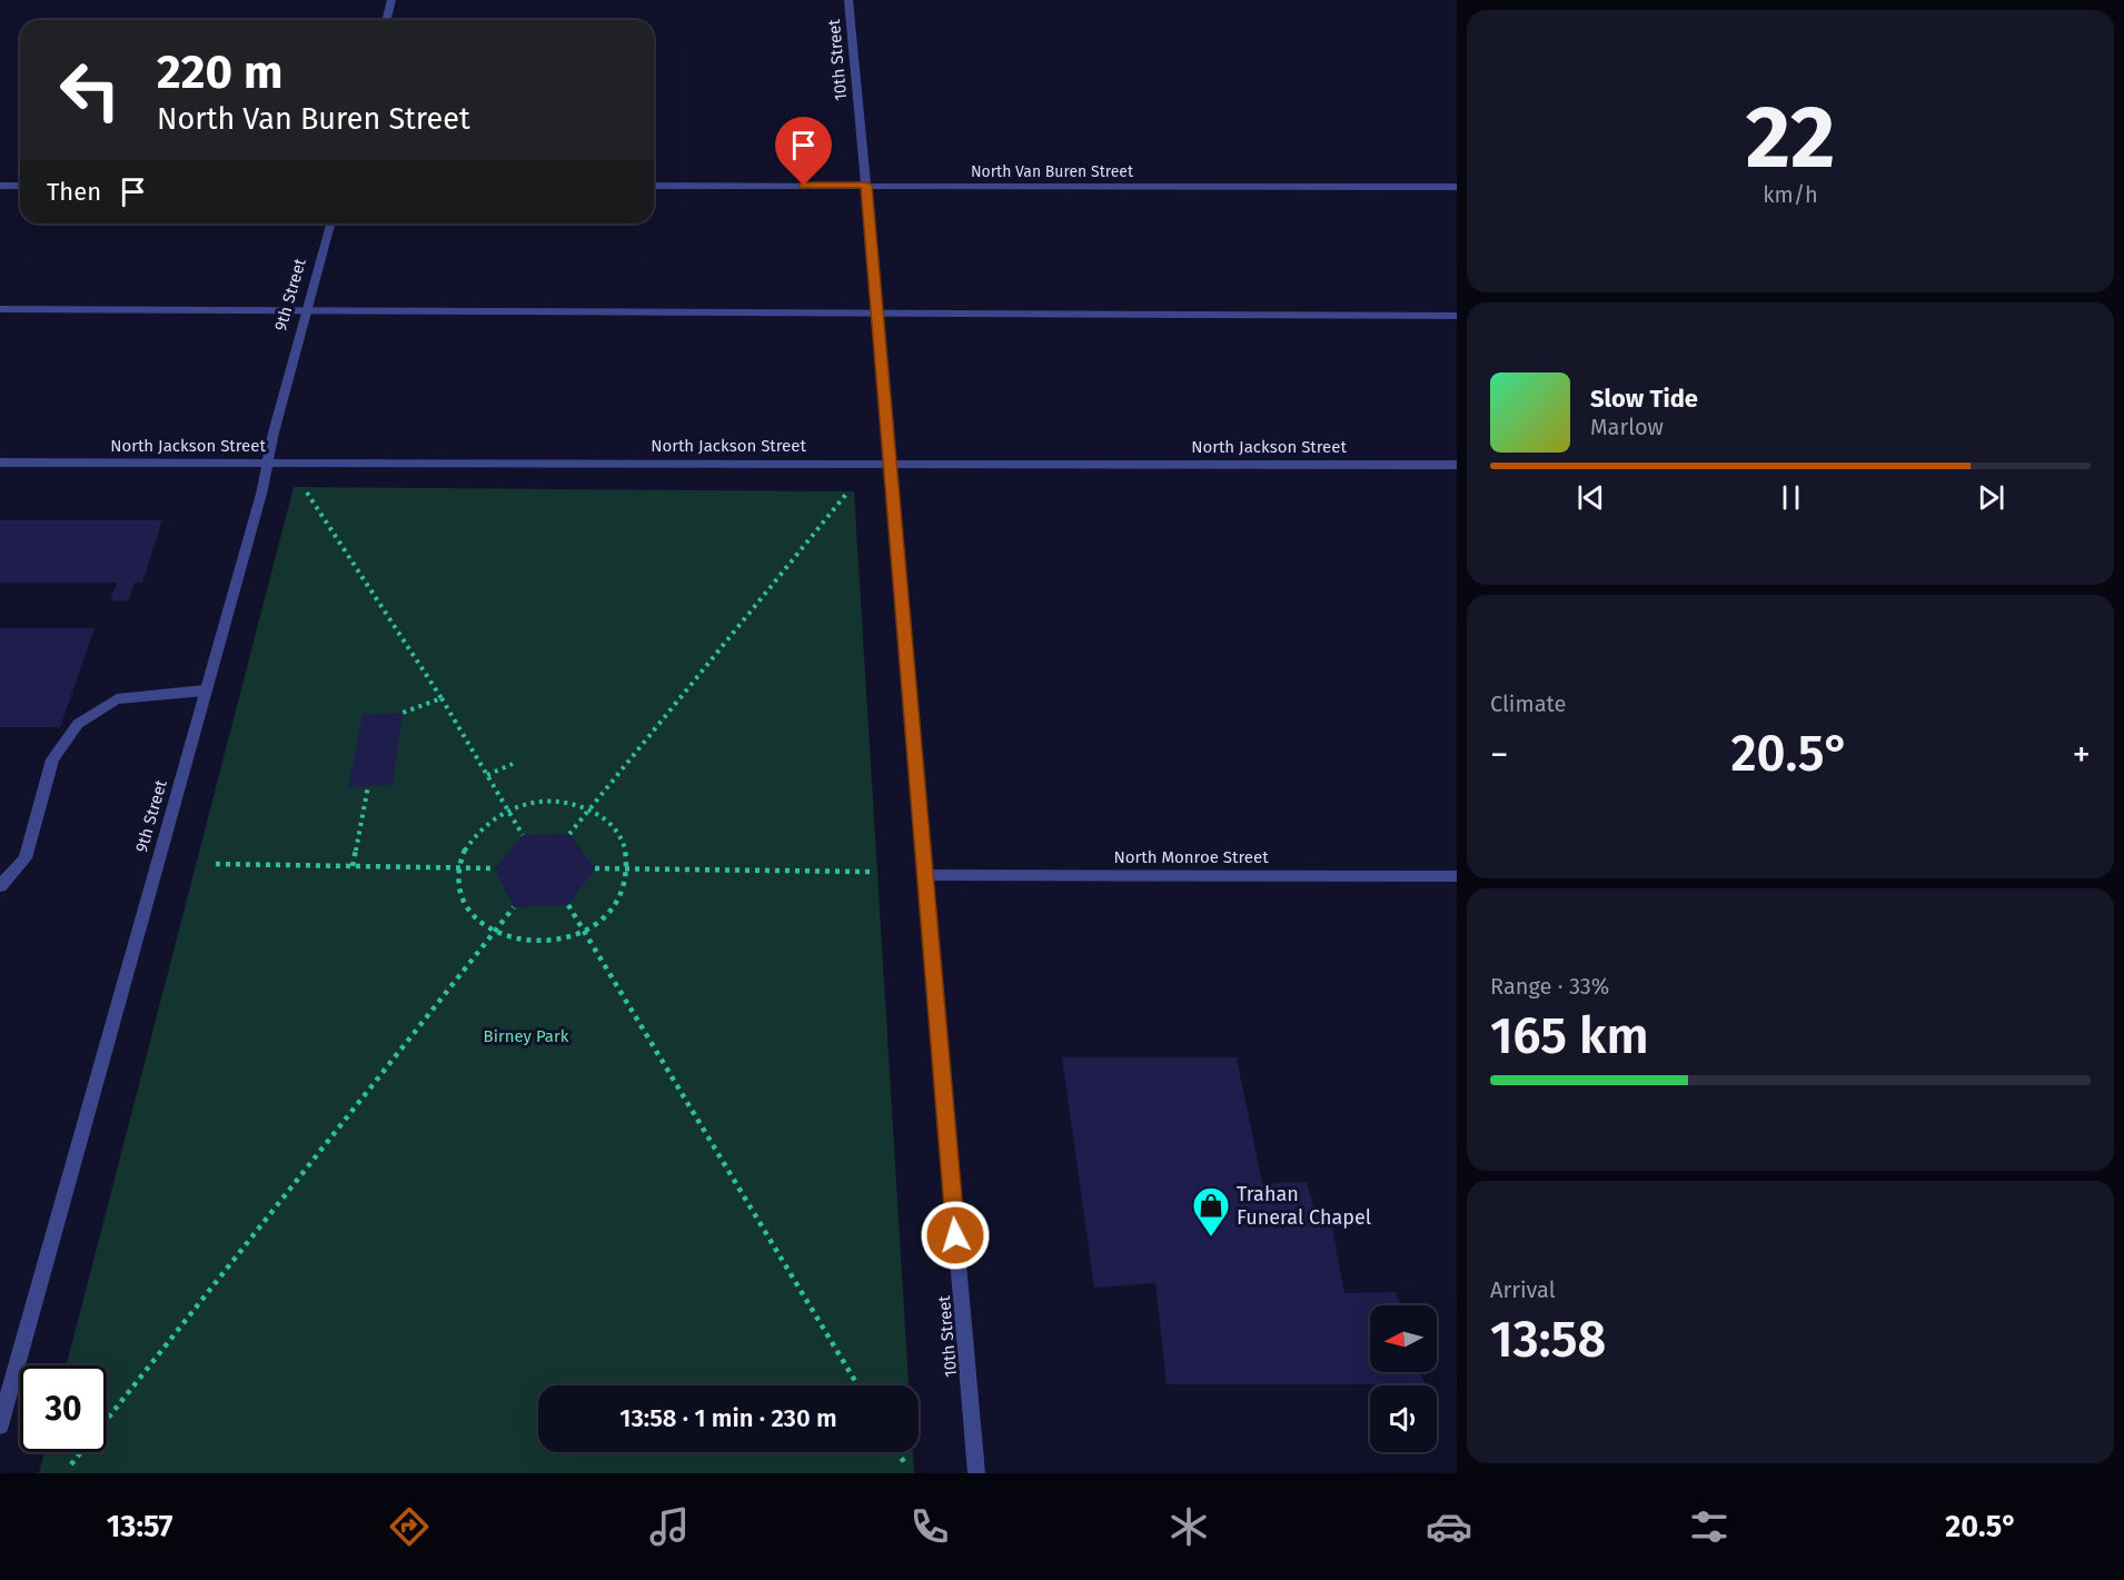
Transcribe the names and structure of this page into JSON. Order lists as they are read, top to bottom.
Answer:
{
  "streets": {
    "street": [
      "10th Street",
      "North Van Buren Street",
      "9th Street",
      "North Jackson Street",
      "North Monroe Street"
    ]
  },
  "crossings": [
    ["10th Street", "North Van Buren Street"],
    ["10th Street", "North Jackson Street"],
    ["10th Street", "North Monroe Street"],
    ["9th Street", "North Jackson Street"]
  ],
  "parks": ["Birney Park"],
  "places": {
    "shop": ["Trahan Funeral Chapel"]
  },
  "north": "left",
  "page": {
    "tile": [
      ["22", "km/h"],
      "Climate",
      ["Range · 33%", "165 km"],
      ["Arrival", "13:58"]
    ],
    "turn": ["220 m", "North Van Buren Street"],
    "then": "Then",
    "song": ["Slow Tide", "Marlow"],
    "heat": ["−", "20.5°", "+"],
    "limit": "30",
    "trip": "13:58 · 1 min · 230 m",
    "tabs": ["13:57", "20.5°"]
  }
}
